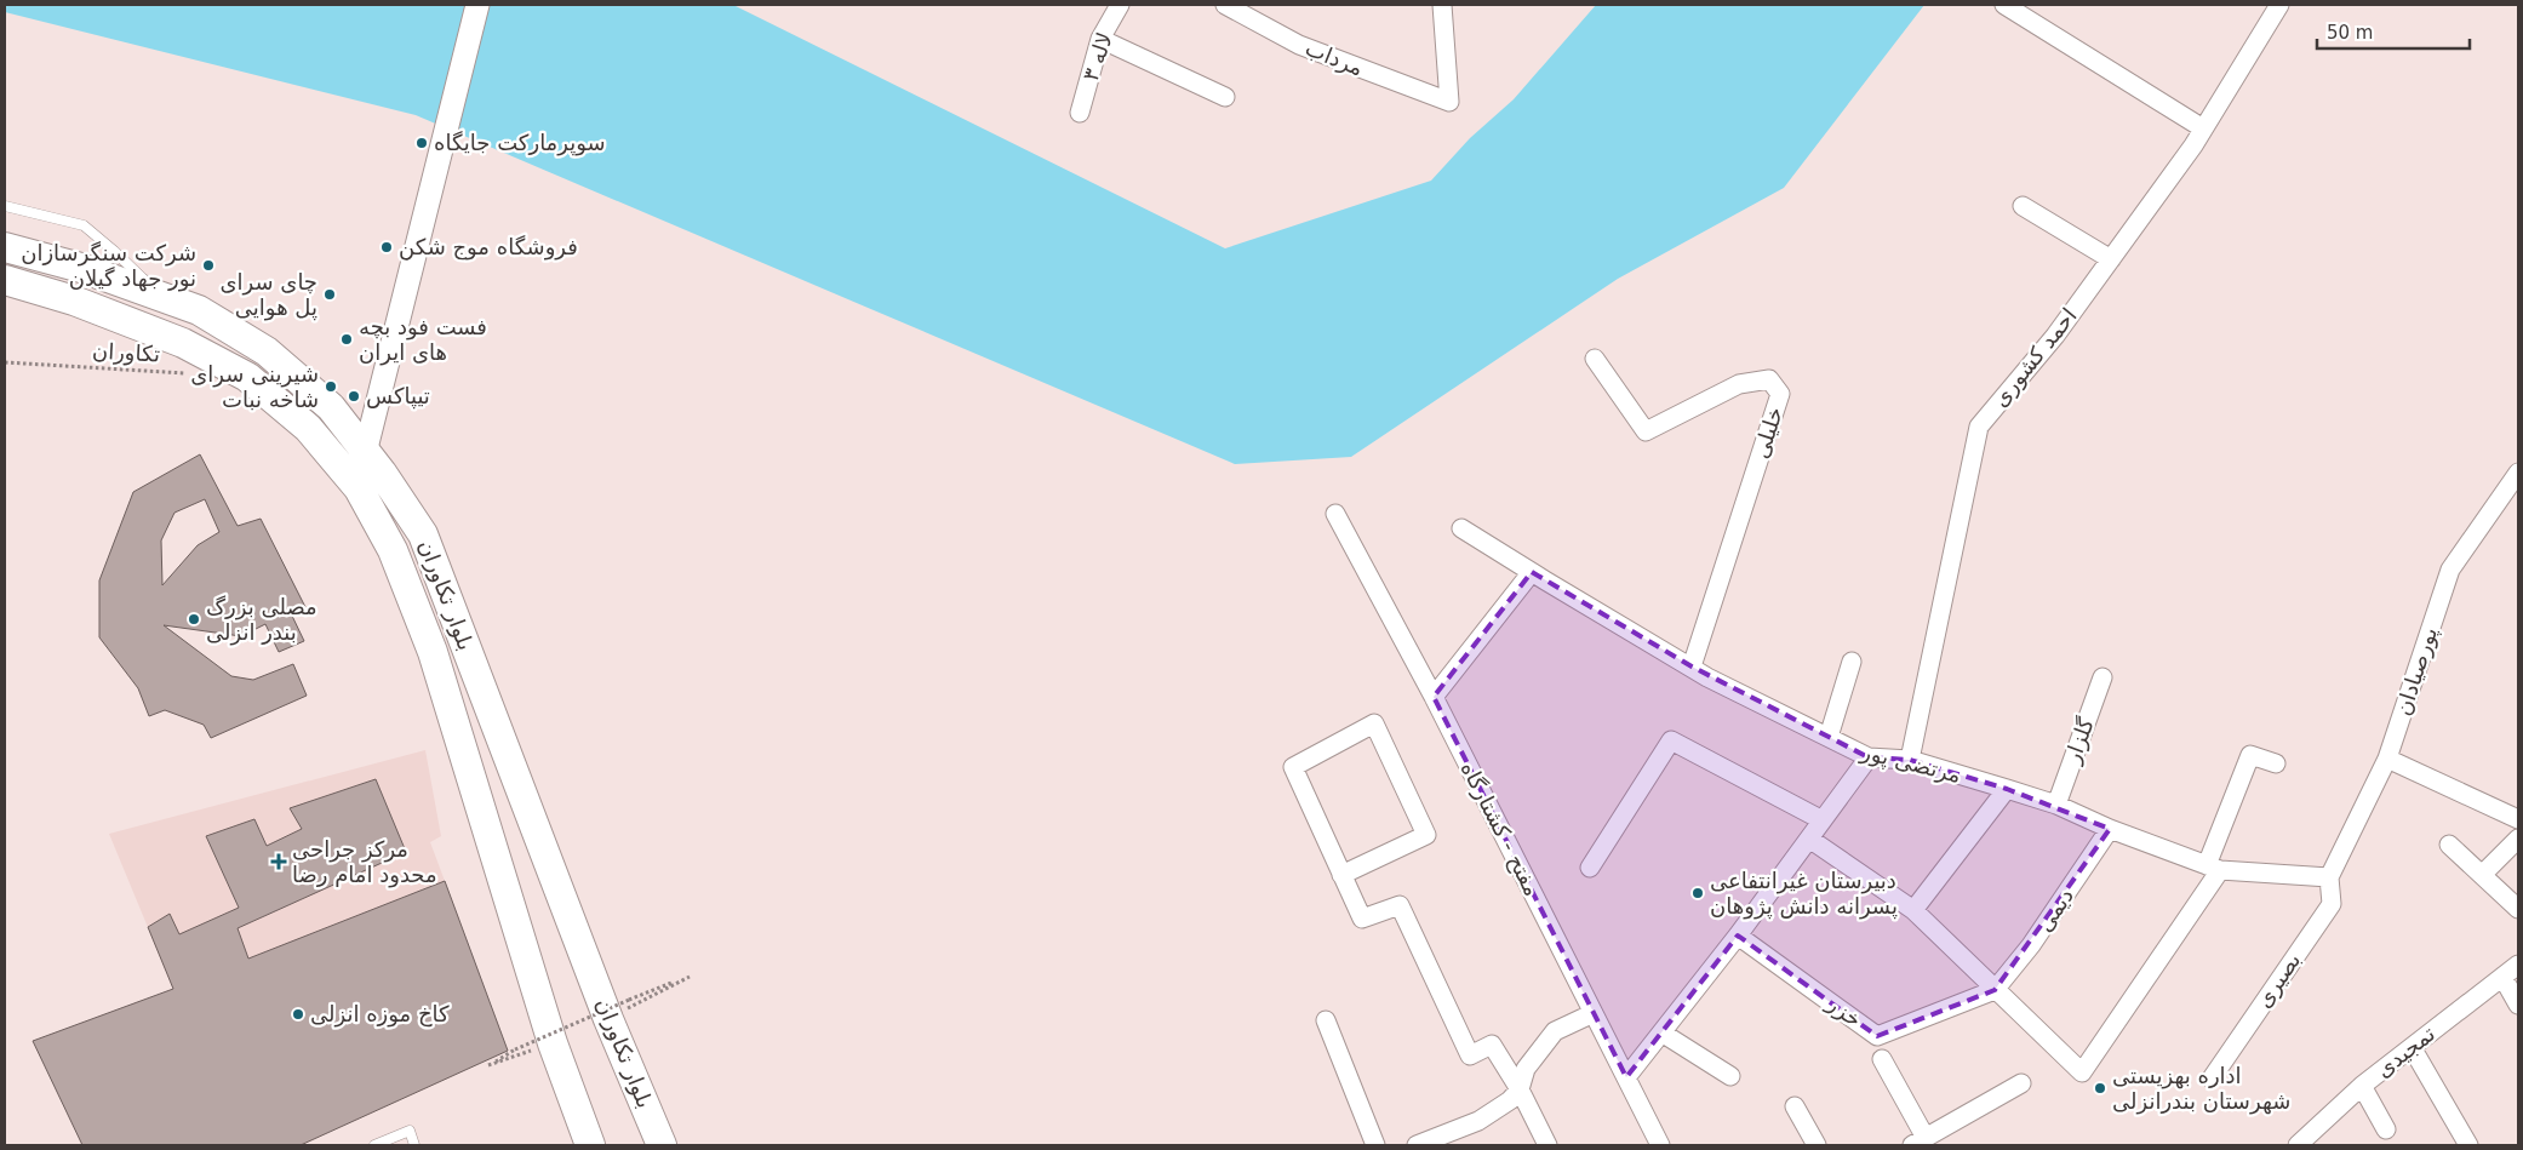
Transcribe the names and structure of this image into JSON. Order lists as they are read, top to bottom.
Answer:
{
  "streets": {
    "main road": ["بلوار تکاوران"],
    "street": [
      "لاله ۳",
      "مرداب",
      "احمد کشوری",
      "خلیلی",
      "پورصیادان",
      "گلزار",
      "مرتضی پور",
      "مفتح - کشتارگاه",
      "دیمی",
      "بصیری",
      "خزر",
      "تمجیدی"
    ],
    "path": ["تکاوران"]
  },
  "crossings": [
    ["احمد کشوری", "مرتضی پور"],
    ["خلیلی", "مرتضی پور"],
    ["پورصیادان", "مرتضی پور"],
    ["پورصیادان", "بصیری"],
    ["گلزار", "مرتضی پور"],
    ["مرتضی پور", "دیمی"],
    ["مرتضی پور", "بصیری"],
    ["دیمی", "خزر"]
  ],
  "places": {
    "other": [
      "سوپرمارکت جایگاه",
      "فروشگاه موج شکن",
      "شرکت سنگرسازان نور جهاد گیلان",
      "چای سرای پل هوایی",
      "فست فود بچه های ایران",
      "شیرینی سرای شاخه نبات",
      "تیپاکس",
      "مصلی بزرگ بندر انزلی",
      "دبیرستان غیرانتفاعی پسرانه دانش پژوهان",
      "کاخ موزه انزلی",
      "اداره بهزیستی شهرستان بندرانزلی"
    ],
    "health": ["مرکز جراحی محدود امام رضا"]
  },
  "scale_bar": "50 m"
}
